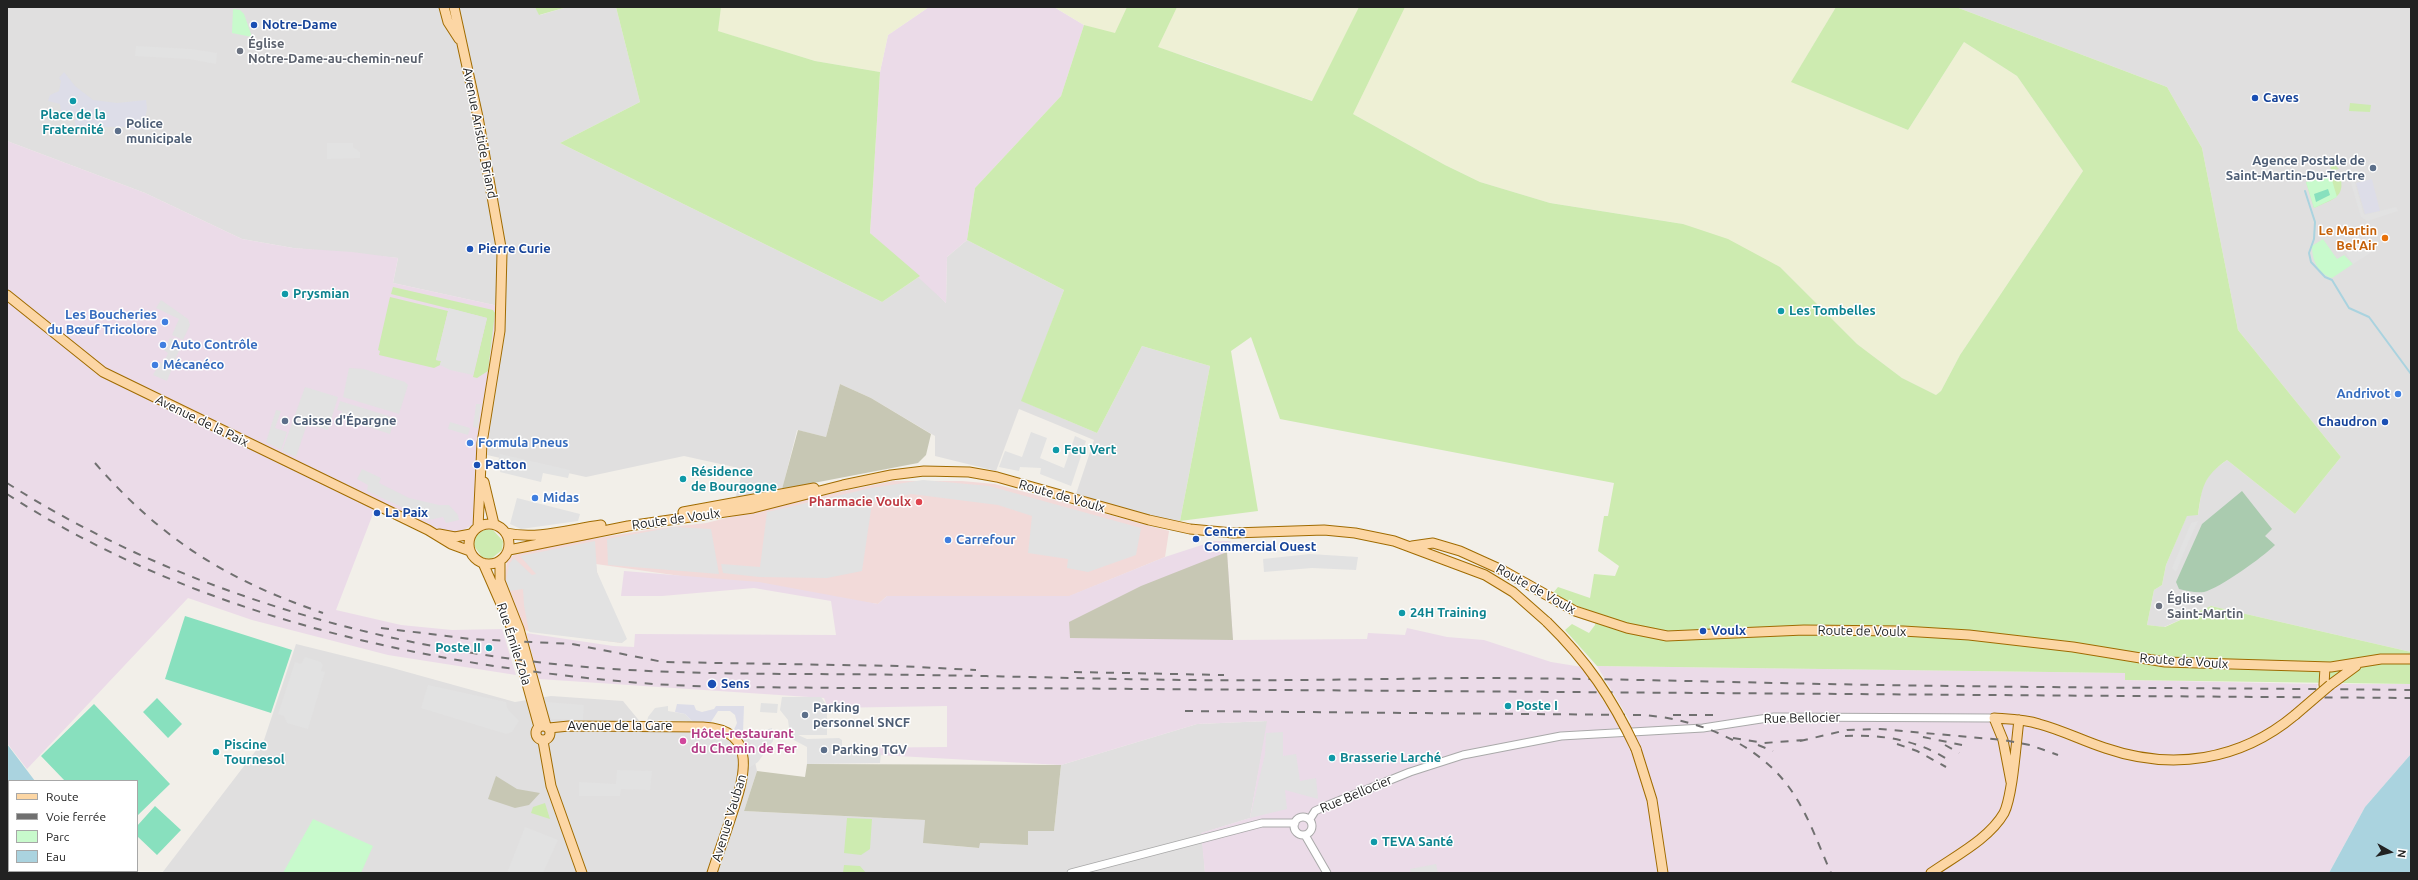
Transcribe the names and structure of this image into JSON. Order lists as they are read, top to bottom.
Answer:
{
  "streets": {
    "main road": [
      "Avenue Aristide Briand",
      "Avenue de la Paix",
      "Route de Voulx",
      "Rue Émile Zola",
      "Rue Bellocier",
      "Avenue de la Gare",
      "Avenue Vauban"
    ]
  },
  "crossings": [
    ["Route de Voulx", "Rue Émile Zola"],
    ["Route de Voulx", "Rue Bellocier"],
    ["Rue Émile Zola", "Avenue de la Gare"],
    ["Avenue de la Gare", "Avenue Vauban"]
  ],
  "places": [
    "Notre-Dame",
    "Église Notre-Dame-au-chemin-neuf",
    "Caves",
    "Place de la Fraternité",
    "Police municipale",
    "Agence Postale de Saint-Martin-Du-Tertre",
    "Le Martin Bel'Air",
    "Pierre Curie",
    "Prysmian",
    "Les Tombelles",
    "Les Boucheries du Bœuf Tricolore",
    "Auto Contrôle",
    "Mécanéco",
    "Andrivot",
    "Caisse d'Épargne",
    "Chaudron",
    "Formula Pneus",
    "Feu Vert",
    "Patton",
    "Résidence de Bourgogne",
    "Midas",
    "Pharmacie Voulx",
    "La Paix",
    "Centre Commercial Ouest",
    "Carrefour",
    "Église Saint-Martin",
    "24H Training",
    "Voulx",
    "Poste II",
    "Sens",
    "Poste I",
    "Parking personnel SNCF",
    "Hôtel-restaurant du Chemin de Fer",
    "Parking TGV",
    "Piscine Tournesol",
    "Brasserie Larché",
    "TEVA Santé"
  ],
  "legend": [
    "Route",
    "Voie ferrée",
    "Parc",
    "Eau"
  ],
  "north": "right"
}
